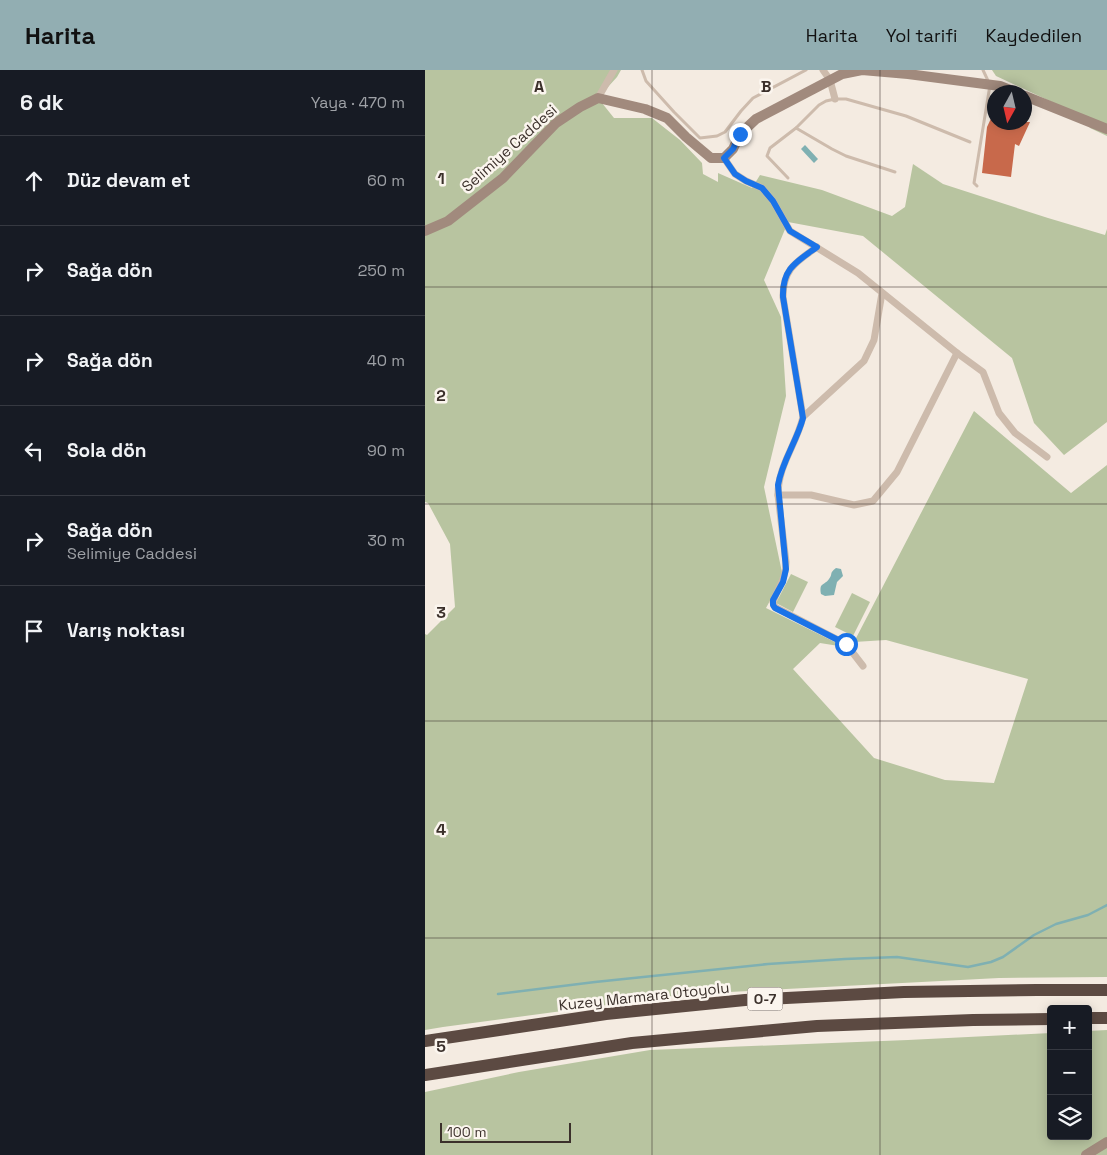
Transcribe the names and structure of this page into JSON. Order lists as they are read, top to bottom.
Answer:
{
  "streets": {
    "highway": ["Kuzey Marmara Otoyolu", "O-7"],
    "street": ["Selimiye Caddesi"]
  },
  "scale_bar": "100 m",
  "north": "bottom",
  "page": {
    "header": "Harita",
    "nav": ["Harita", "Yol tarifi", "Kaydedilen"],
    "heading": ["6 dk", "Yaya · 470 m"],
    "list": [
      ["Düz devam et", "60 m"],
      ["Sağa dön", "250 m"],
      ["Sağa dön", "40 m"],
      ["Sola dön", "90 m"],
      ["Sağa dön", "Selimiye Caddesi", "30 m"],
      "Varış noktası"
    ],
    "map_buttons": ["+", "−"],
    "scale": "100 m"
  },
  "grid": {
    "columns": ["A", "B"],
    "rows": [
      "1",
      "2",
      "3",
      "4",
      "5"
    ]
  }
}
